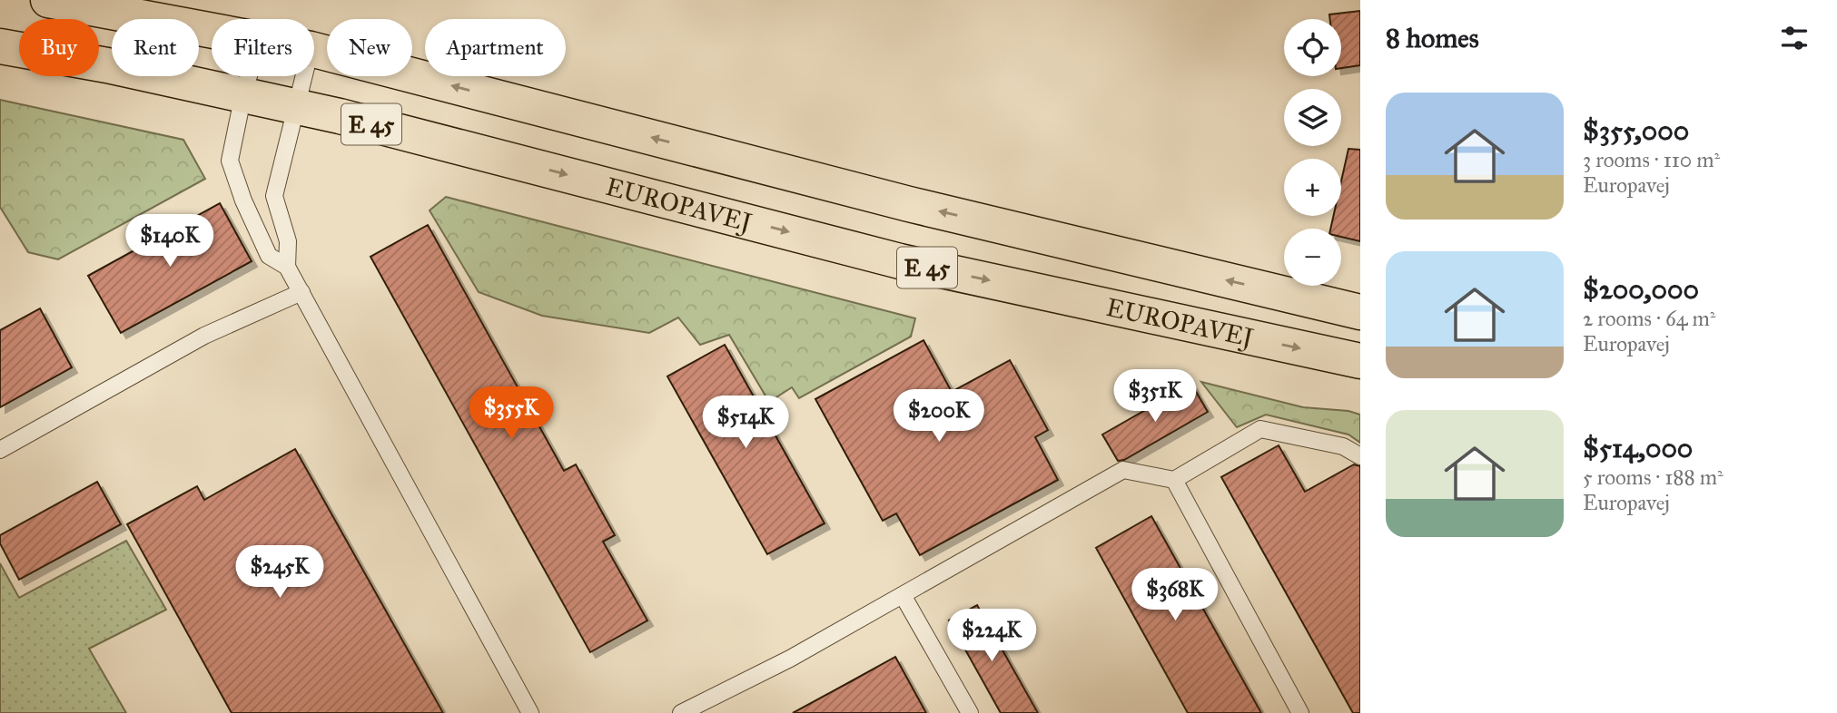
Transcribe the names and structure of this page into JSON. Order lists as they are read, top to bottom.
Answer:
{
  "streets": {
    "main road": ["E 45", "EUROPAVEJ"]
  },
  "page": {
    "heading": "8 homes",
    "map_buttons": ["+", "−"],
    "chip": [
      "Buy",
      "Rent",
      "Filters",
      "New",
      "Apartment"
    ],
    "list": [
      {
        "name": "$355,000",
        "note": "3 rooms · 110 m² · Europavej"
      },
      {
        "name": "$200,000",
        "note": "2 rooms · 64 m² · Europavej"
      },
      {
        "name": "$514,000",
        "note": "5 rooms · 188 m² · Europavej"
      }
    ],
    "price": [
      "$140K",
      "$351K",
      "$355K",
      "$200K",
      "$514K",
      "$245K",
      "$368K",
      "$224K"
    ]
  }
}
